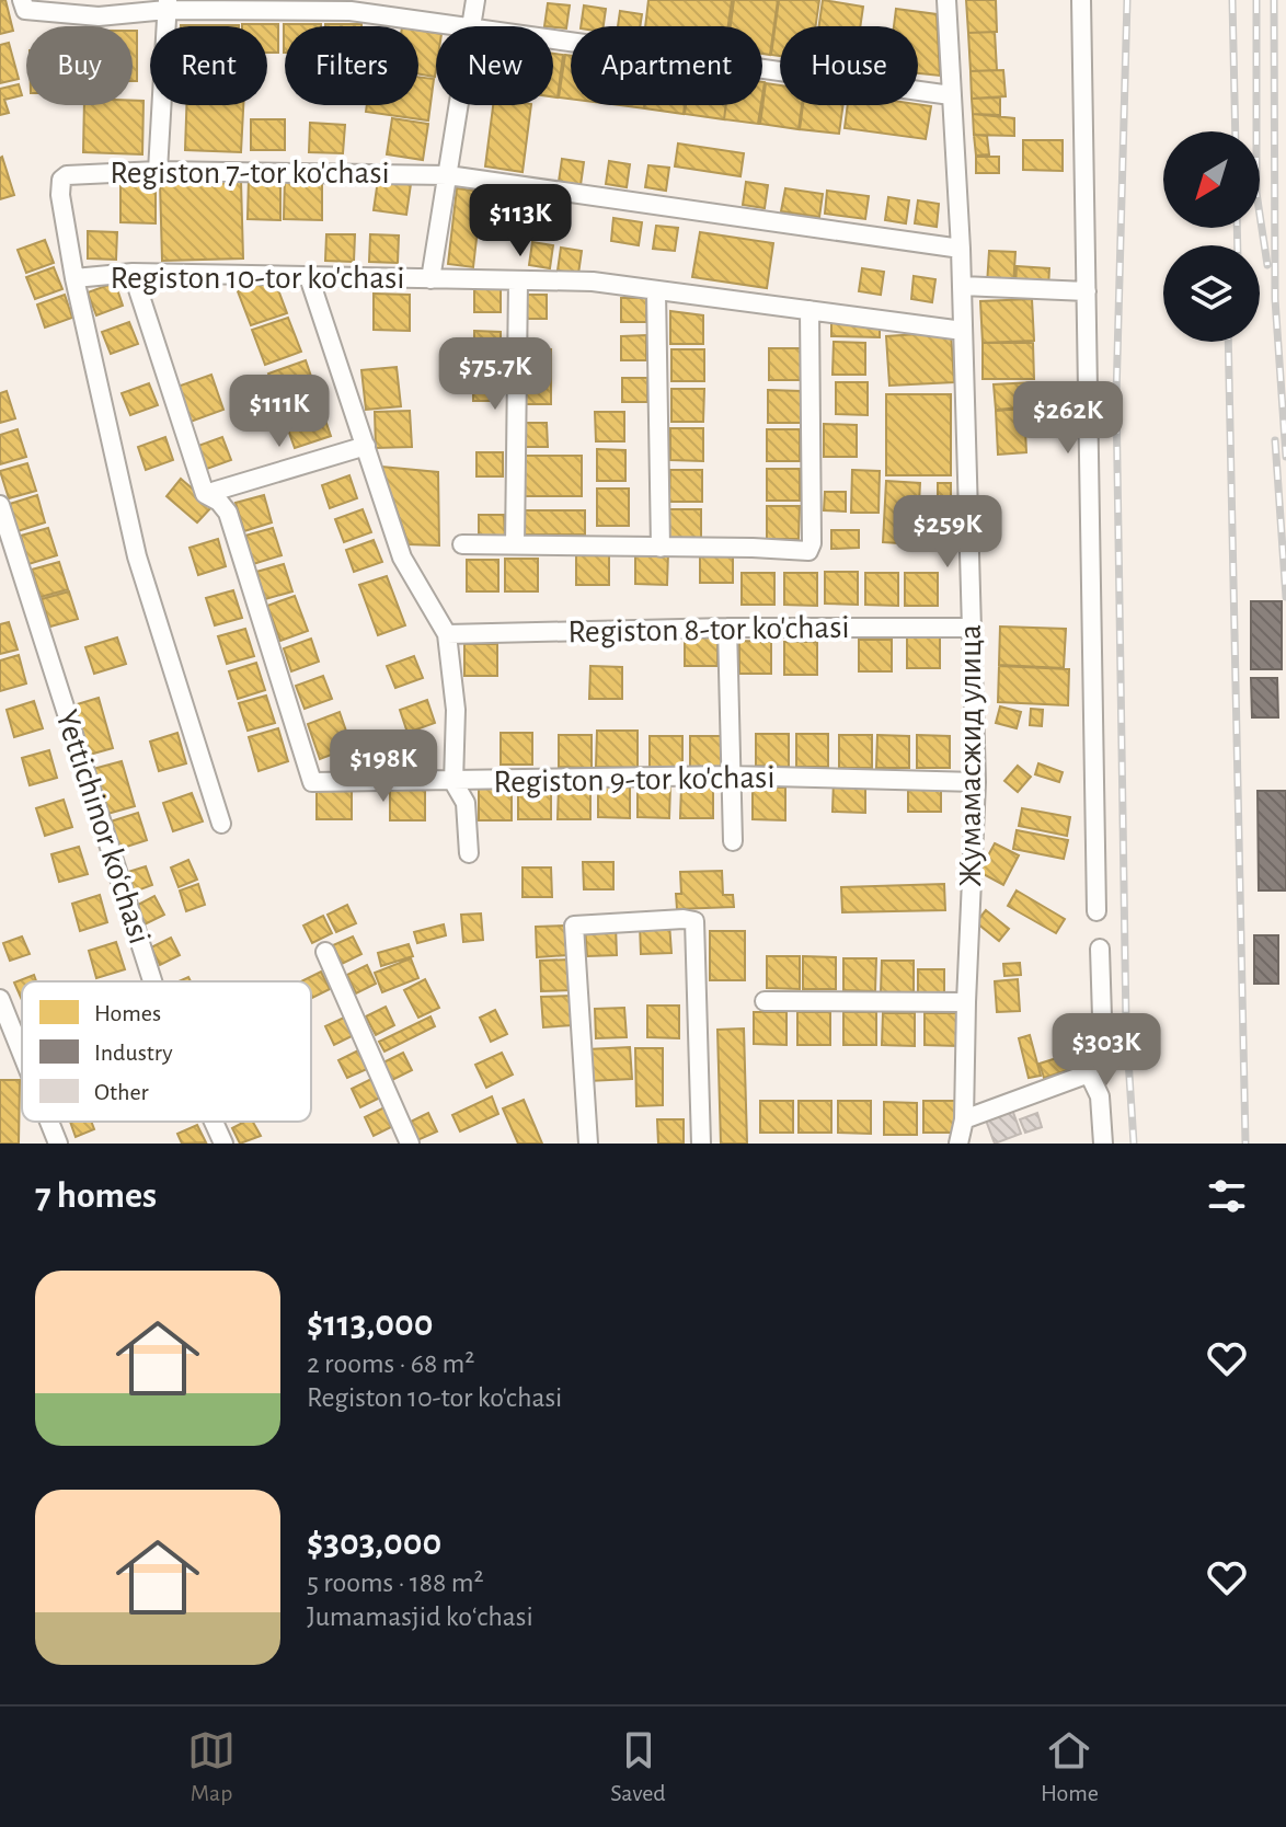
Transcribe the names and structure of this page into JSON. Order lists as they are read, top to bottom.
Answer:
{
  "streets": {
    "street": [
      "Registon 7-tor ko'chasi",
      "Registon 10-tor ko'chasi",
      "Registon 8-tor ko'chasi",
      "Жумамасжид улица",
      "Registon 9-tor ko'chasi",
      "Yettichinor ko‘chasi"
    ]
  },
  "crossings": [
    ["Registon 7-tor ko'chasi", "Registon 10-tor ko'chasi"],
    ["Registon 7-tor ko'chasi", "Жумамасжид улица"],
    ["Registon 10-tor ko'chasi", "Жумамасжид улица"],
    ["Registon 10-tor ko'chasi", "Registon 9-tor ko'chasi"],
    ["Registon 8-tor ko'chasi", "Жумамасжид улица"],
    ["Жумамасжид улица", "Registon 9-tor ko'chasi"]
  ],
  "legend": ["Homes", "Industry", "Other"],
  "north": "bottom left",
  "page": {
    "chip": [
      "Buy",
      "Rent",
      "Filters",
      "New",
      "Apartment",
      "House"
    ],
    "price": [
      "$113K",
      "$75.7K",
      "$111K",
      "$262K",
      "$259K",
      "$198K",
      "$303K"
    ],
    "heading": "7 homes",
    "list": [
      {
        "name": "$113,000",
        "note": "2 rooms · 68 m² · Registon 10-tor ko'chasi"
      },
      {
        "name": "$303,000",
        "note": "5 rooms · 188 m² · Jumamasjid koʻchasi"
      }
    ],
    "tabs": ["Map", "Saved", "Home"]
  }
}
